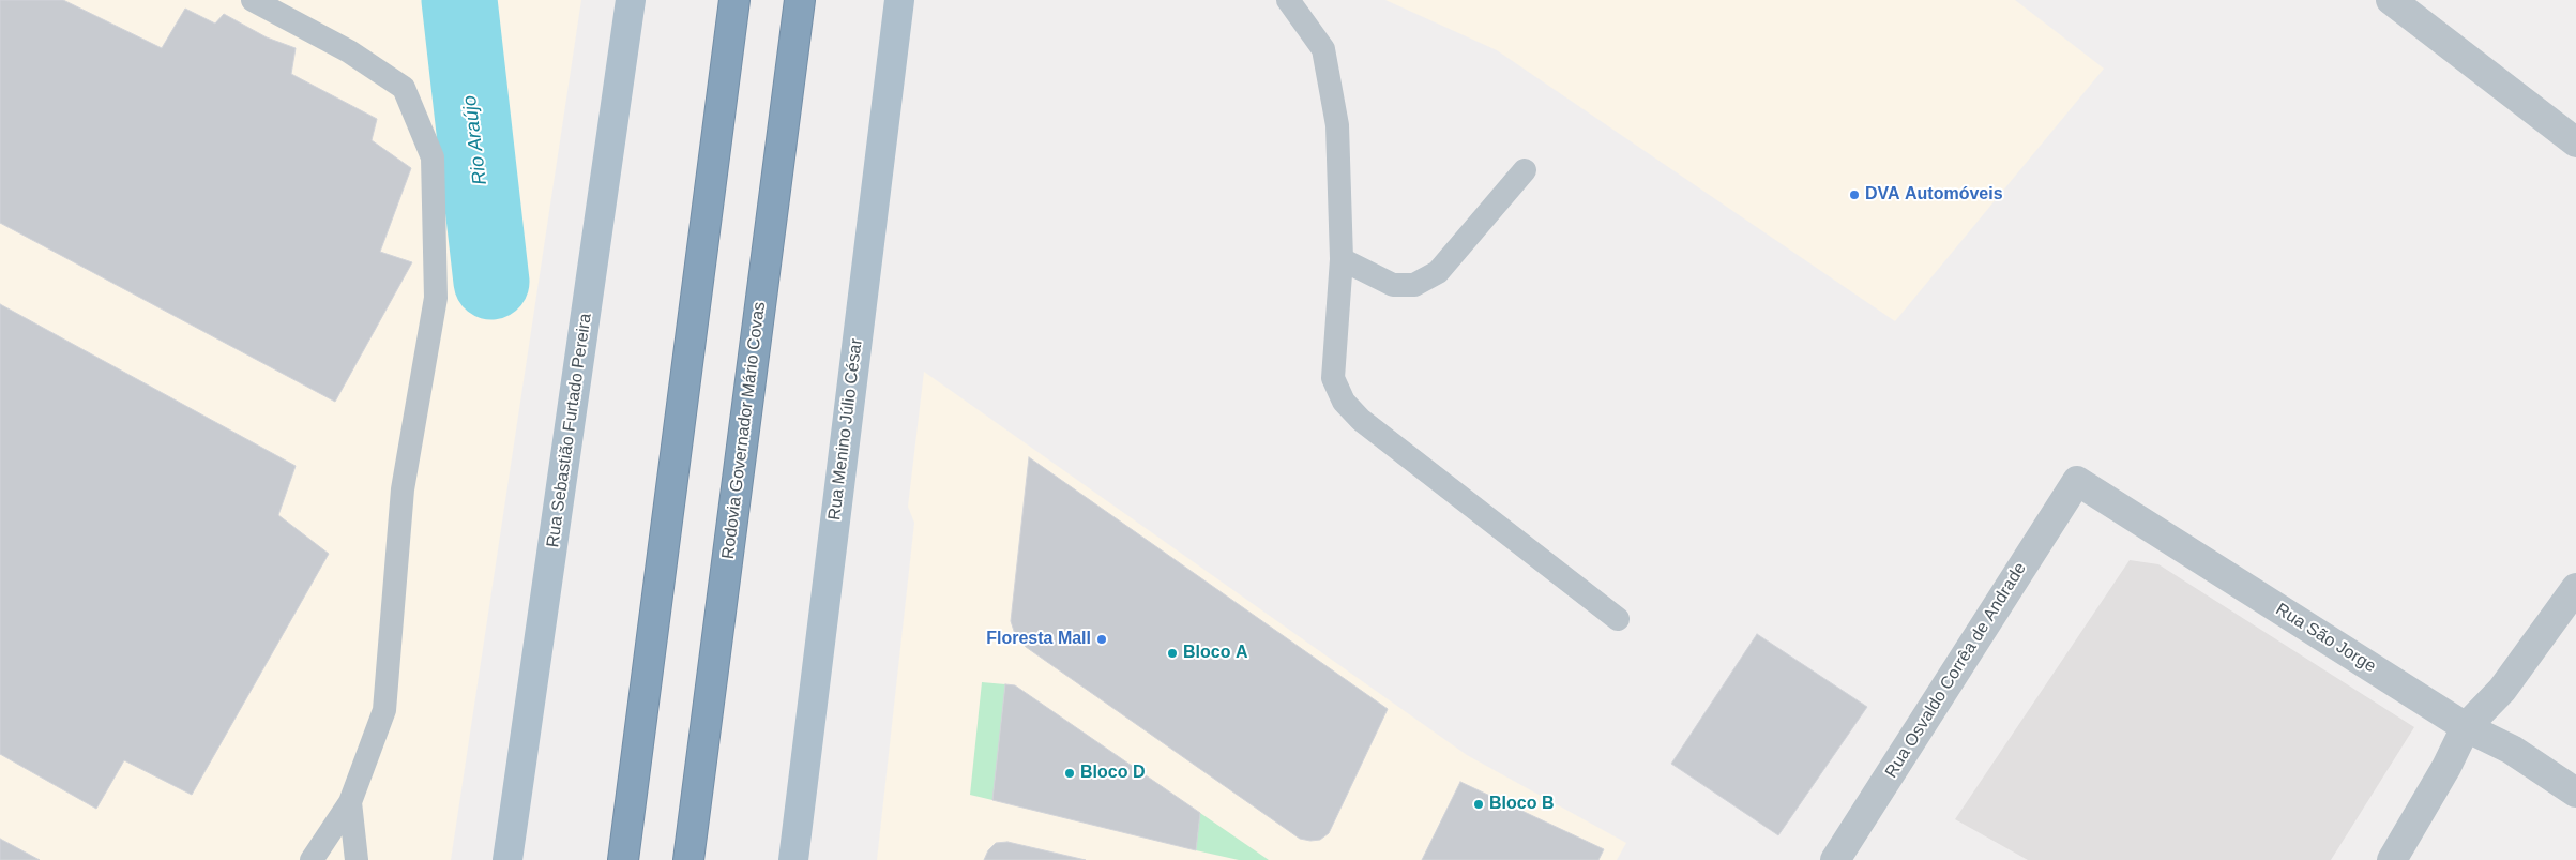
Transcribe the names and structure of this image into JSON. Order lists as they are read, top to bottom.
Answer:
{
  "streets": {
    "highway": ["Rodovia Governador Mário Covas"],
    "main road": ["Rua Menino Júlio César", "Rua Sebastião Furtado Pereira"],
    "street": ["Rua São Jorge", "Rua Osvaldo Corrêa de Andrade"]
  },
  "crossings": [
    ["Rua São Jorge", "Rua Osvaldo Corrêa de Andrade"]
  ],
  "water": ["Rio Araújo"],
  "places": [
    "DVA Automóveis",
    "Floresta Mall",
    "Bloco A",
    "Bloco D",
    "Bloco B"
  ]
}
